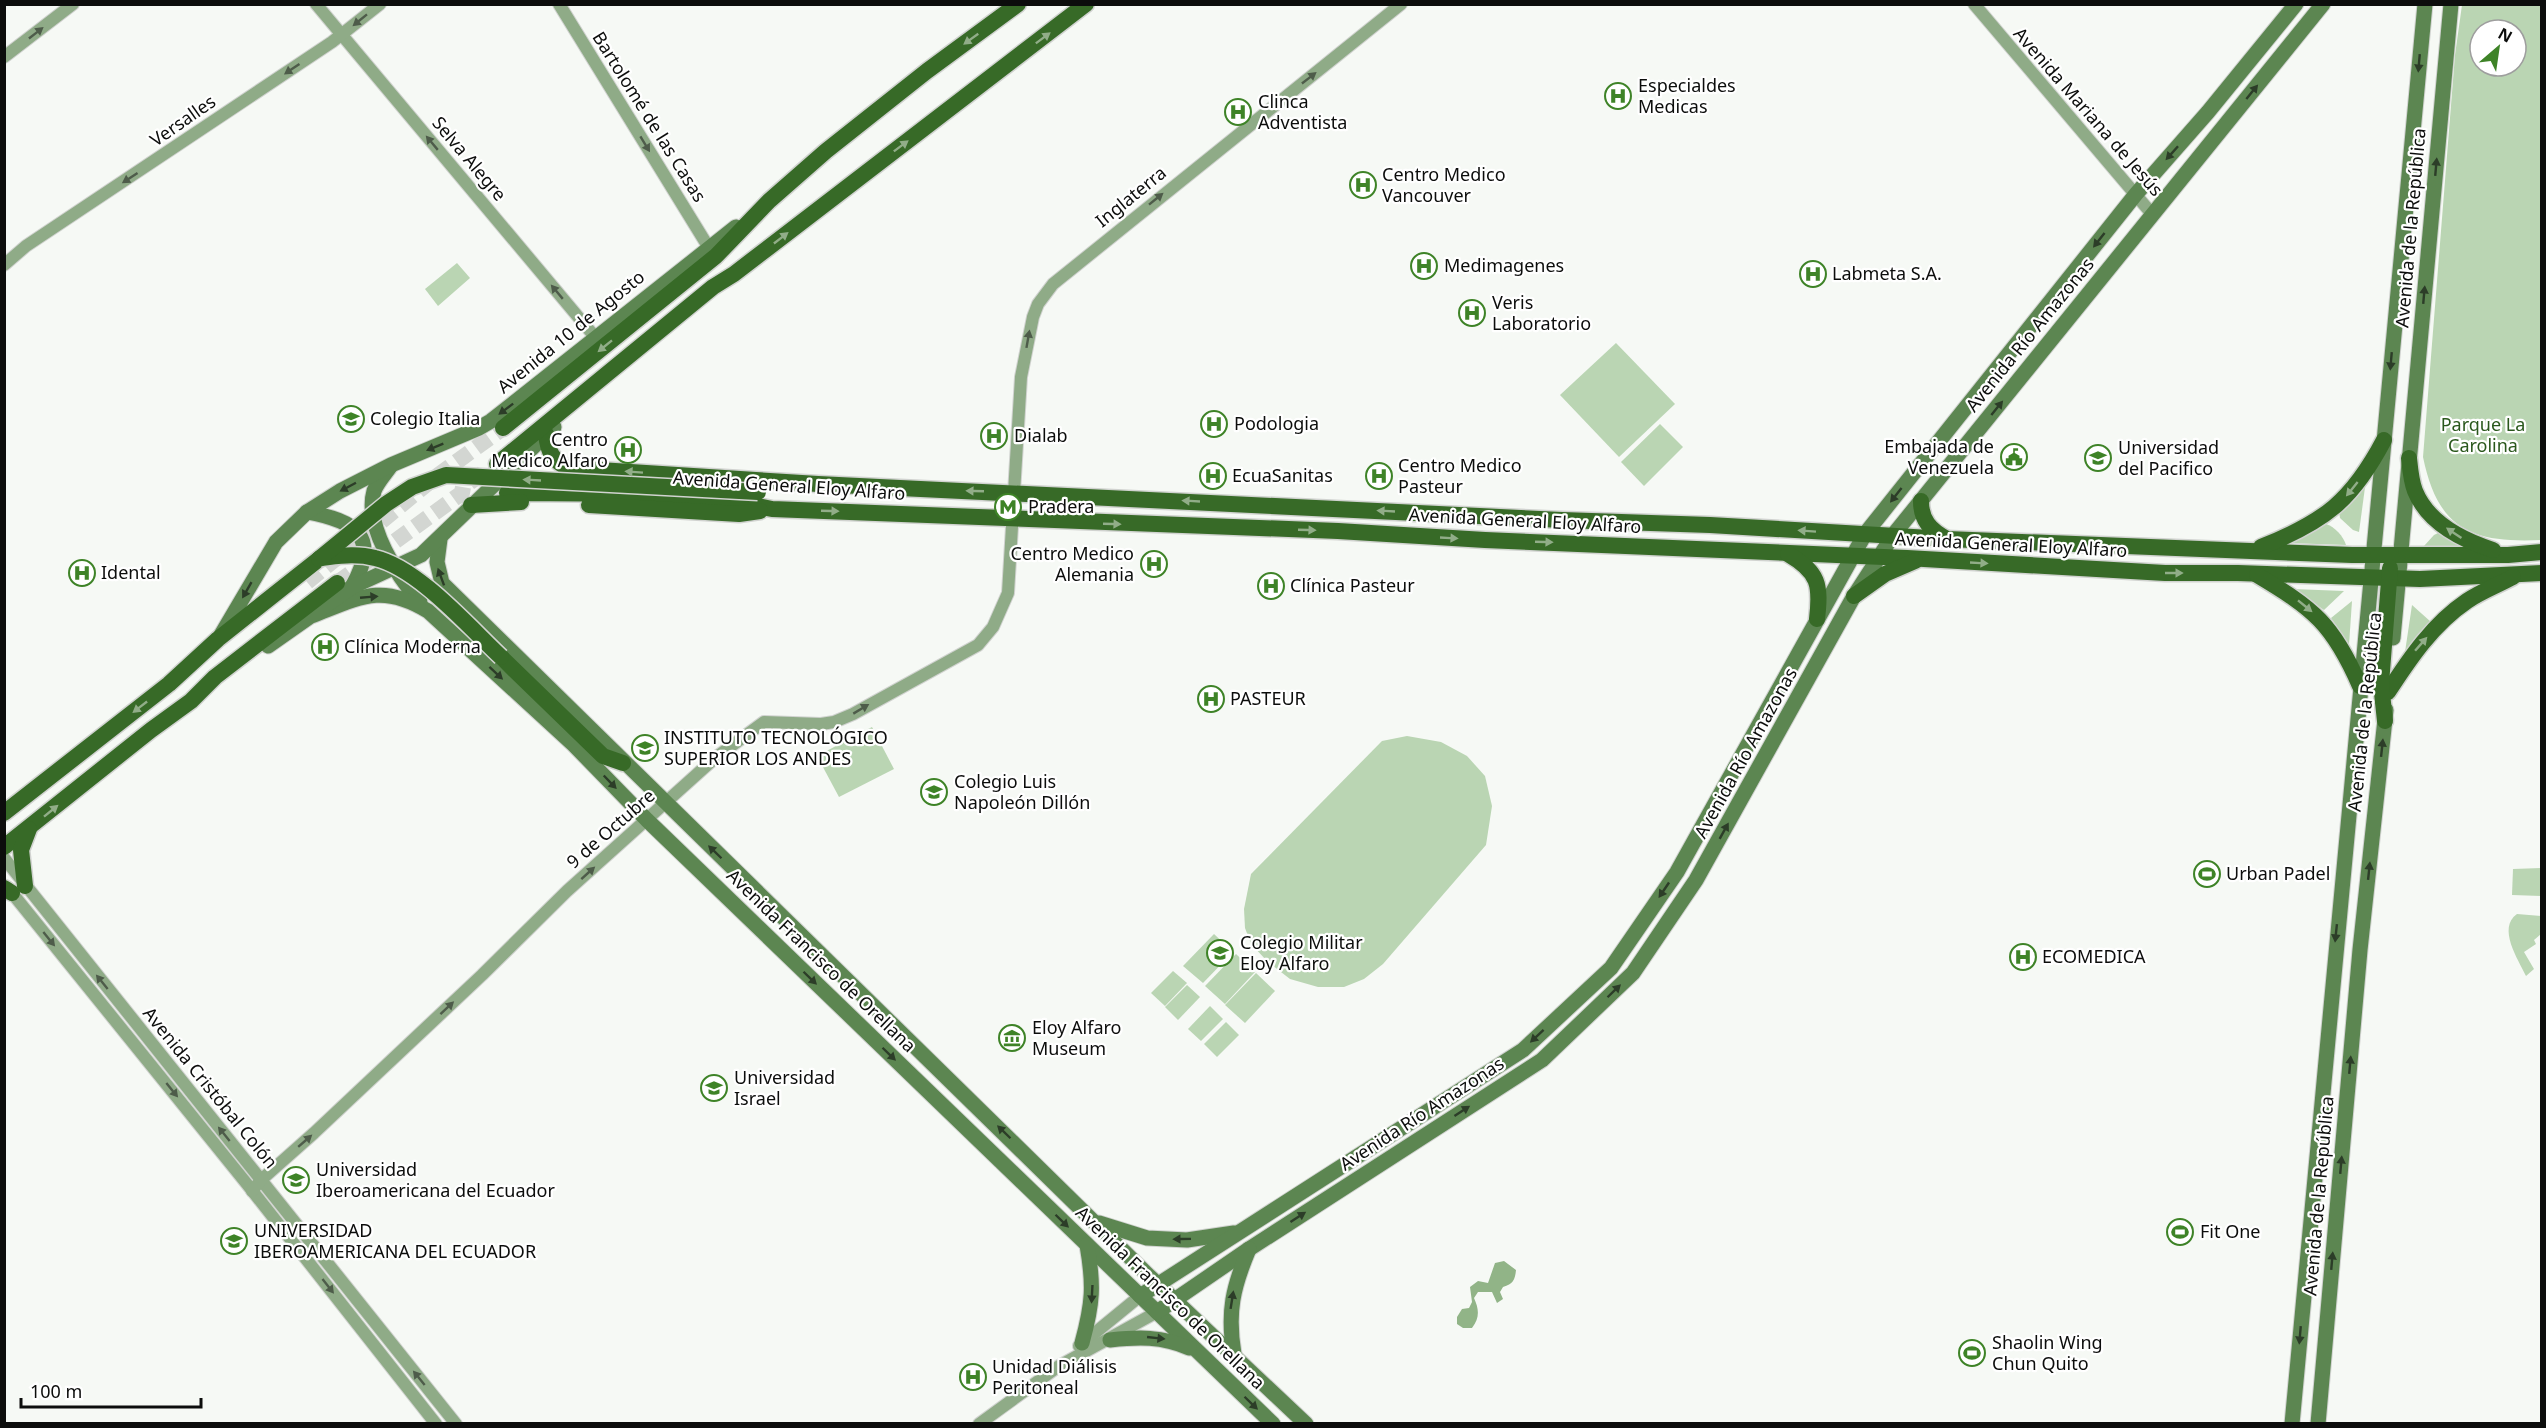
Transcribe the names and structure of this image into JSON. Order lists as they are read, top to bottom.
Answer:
{
  "streets": {
    "main road": [
      "Avenida de la República",
      "Avenida 10 de Agosto",
      "Avenida Río Amazonas",
      "Avenida General Eloy Alfaro",
      "Avenida Francisco de Orellana"
    ],
    "street": [
      "Avenida Mariana de Jesús",
      "Bartolomé de las Casas",
      "Versalles",
      "Selva Alegre",
      "Inglaterra",
      "9 de Octubre",
      "Avenida Cristóbal Colón"
    ]
  },
  "crossings": [
    ["Avenida Mariana de Jesús", "Avenida Río Amazonas"],
    ["Bartolomé de las Casas", "Avenida 10 de Agosto"],
    ["Versalles", "Selva Alegre"],
    ["Selva Alegre", "Avenida 10 de Agosto"],
    ["Inglaterra", "Avenida General Eloy Alfaro"],
    ["Inglaterra", "9 de Octubre"],
    ["Avenida de la República", "Avenida General Eloy Alfaro"],
    ["Avenida Río Amazonas", "Avenida General Eloy Alfaro"],
    ["Avenida Río Amazonas", "Avenida Francisco de Orellana"],
    ["Avenida General Eloy Alfaro", "9 de Octubre"],
    ["9 de Octubre", "Avenida Francisco de Orellana"],
    ["9 de Octubre", "Avenida Cristóbal Colón"]
  ],
  "one_way": [
    "Bartolomé de las Casas",
    "Versalles",
    "Selva Alegre",
    "Inglaterra",
    "9 de Octubre"
  ],
  "parks": ["Parque La Carolina"],
  "places": {
    "hospital": [
      "Especialdes Medicas",
      "Clinca Adventista",
      "Centro Medico Vancouver",
      "Medimagenes",
      "Labmeta S.A.",
      "Veris Laboratorio",
      "Podologia",
      "Dialab",
      "Centro Medico Alfaro",
      "EcuaSanitas",
      "Centro Medico Pasteur",
      "Centro Medico Alemania",
      "Idental",
      "Clínica Pasteur",
      "Clínica Moderna",
      "PASTEUR",
      "ECOMEDICA",
      "Unidad Diálisis Peritoneal"
    ],
    "school or university": [
      "Colegio Italia",
      "Universidad del Pacifico",
      "INSTITUTO TECNOLÓGICO SUPERIOR LOS ANDES",
      "Colegio Luis Napoleón Dillón",
      "Colegio Militar Eloy Alfaro",
      "Universidad Israel",
      "Universidad Iberoamericana del Ecuador",
      "UNIVERSIDAD IBEROAMERICANA DEL ECUADOR"
    ],
    "public building": ["Embajada de Venezuela"],
    "metro station": ["Pradera"],
    "sports": ["Urban Padel", "Fit One", "Shaolin Wing Chun Quito"],
    "museum": ["Eloy Alfaro Museum"]
  },
  "scale_bar": "100 m",
  "north": "top right"
}
